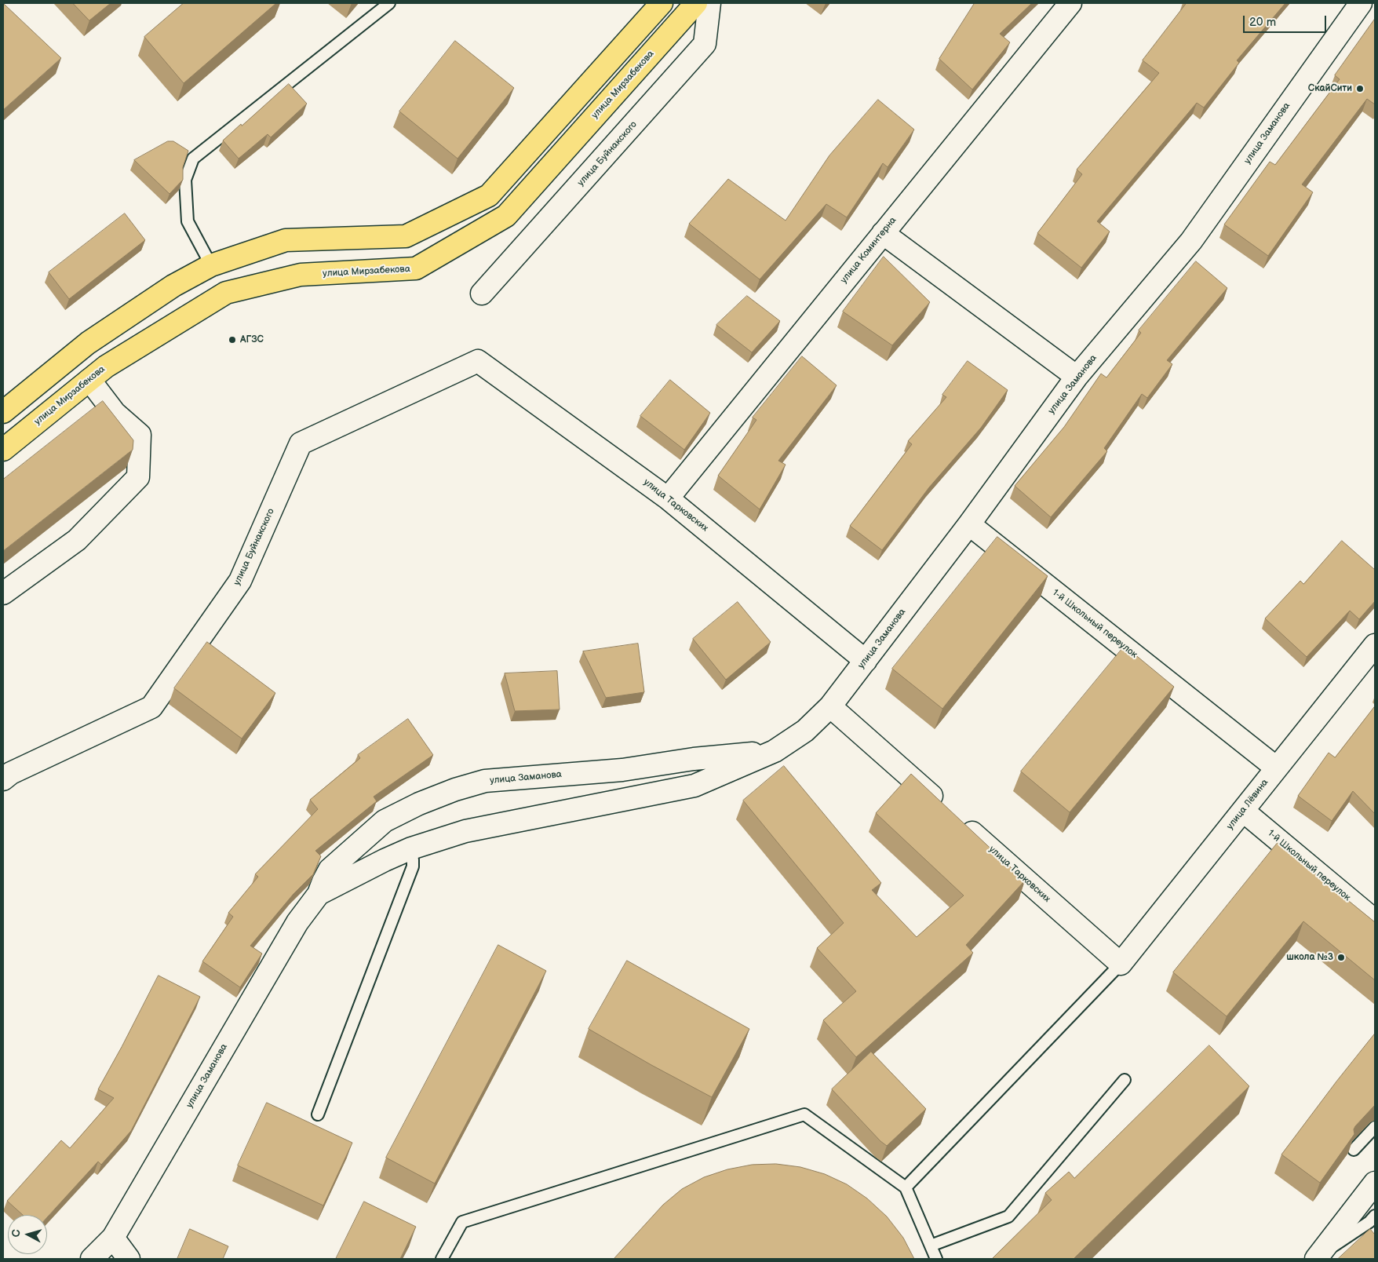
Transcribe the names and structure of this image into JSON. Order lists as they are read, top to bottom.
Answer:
{
  "streets": {
    "main road": ["улица Мирзабекова"],
    "street": [
      "улица Заманова",
      "улица Буйнакского",
      "улица Коминтерна",
      "улица Тарковских",
      "1-й Школьный переулок",
      "улица Лёвина"
    ]
  },
  "crossings": [
    ["улица Заманова", "улица Тарковских"],
    ["улица Заманова", "1-й Школьный переулок"],
    ["улица Буйнакского", "улица Тарковских"],
    ["улица Коминтерна", "улица Тарковских"],
    ["улица Тарковских", "улица Лёвина"],
    ["1-й Школьный переулок", "улица Лёвина"]
  ],
  "places": ["СкайСити", "АГЗС", "школа №3"],
  "scale_bar": "20 m",
  "north": "left"
}
